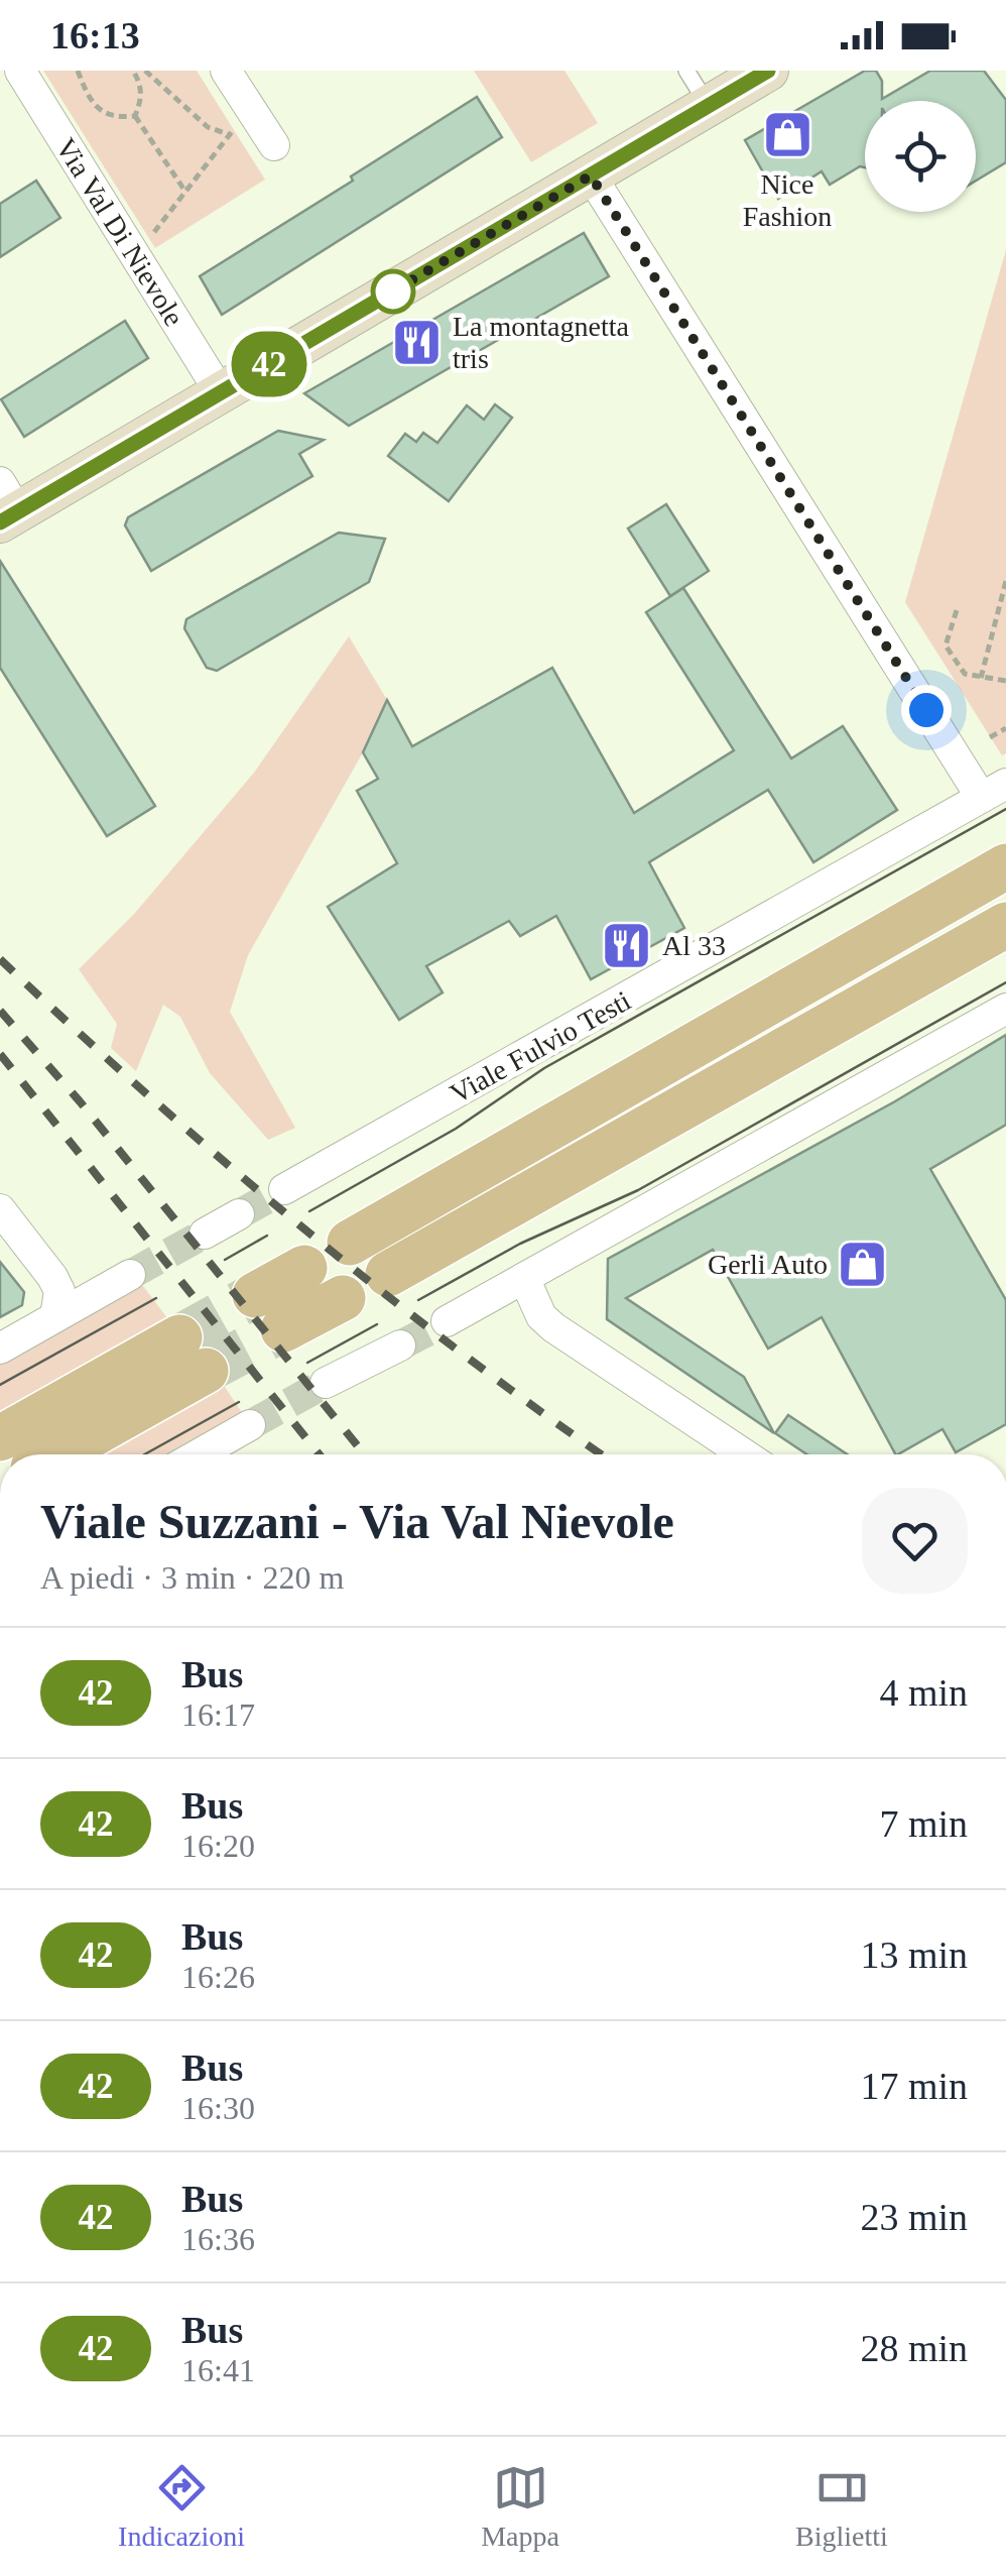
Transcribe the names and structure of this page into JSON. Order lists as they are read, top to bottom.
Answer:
{
  "streets": {
    "street": ["Via Val Di Nievole", "Viale Fulvio Testi"]
  },
  "places": {
    "shop": ["Nice Fashion", "Gerli Auto"],
    "restaurant": ["La montagnetta tris", "Al 33"]
  },
  "lines": ["bus line 42"],
  "page": {
    "status": "16:13",
    "on_map": "42",
    "heading": ["Viale Suzzani - Via Val Nievole", "A piedi · 3 min · 220 m"],
    "list": [
      {
        "mark": "42",
        "name": "Bus",
        "note": "16:17",
        "value": "4 min"
      },
      {
        "mark": "42",
        "name": "Bus",
        "note": "16:20",
        "value": "7 min"
      },
      {
        "mark": "42",
        "name": "Bus",
        "note": "16:26",
        "value": "13 min"
      },
      {
        "mark": "42",
        "name": "Bus",
        "note": "16:30",
        "value": "17 min"
      },
      {
        "mark": "42",
        "name": "Bus",
        "note": "16:36",
        "value": "23 min"
      },
      {
        "mark": "42",
        "name": "Bus",
        "note": "16:41",
        "value": "28 min"
      }
    ],
    "tabs": ["Indicazioni", "Mappa", "Biglietti"]
  }
}
